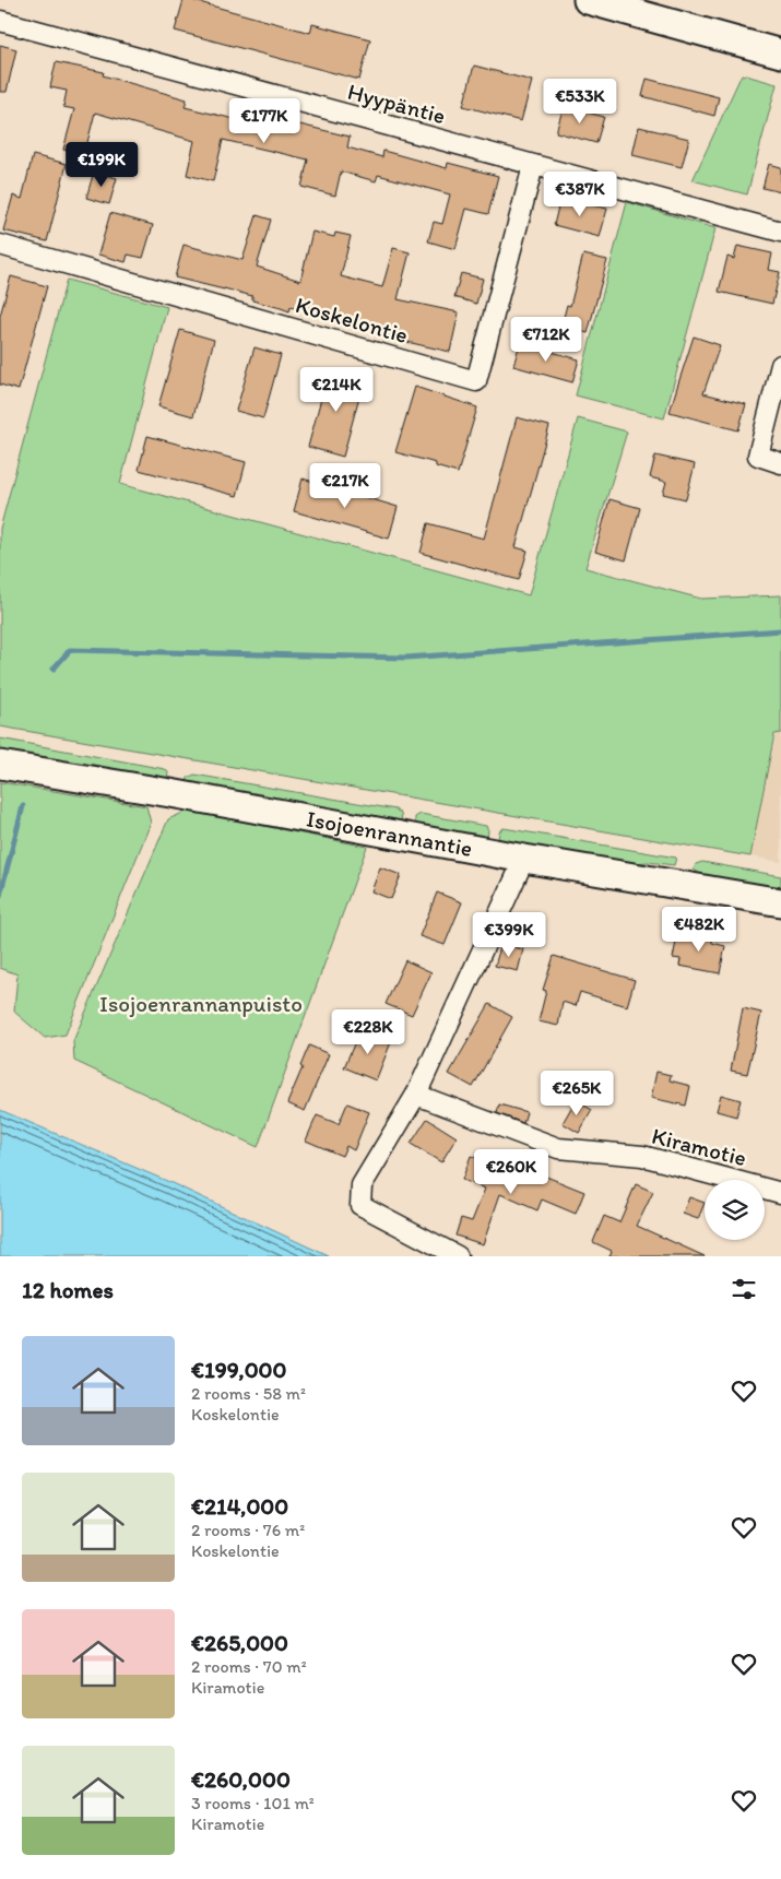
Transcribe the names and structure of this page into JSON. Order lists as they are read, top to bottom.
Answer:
{
  "streets": {
    "street": [
      "Hyypäntie",
      "Koskelontie",
      "Isojoenrannantie",
      "Kiramotie"
    ]
  },
  "crossings": [
    ["Hyypäntie", "Koskelontie"]
  ],
  "parks": ["Isojoenrannanpuisto"],
  "page": {
    "price": [
      "€533K",
      "€177K",
      "€199K",
      "€387K",
      "€712K",
      "€214K",
      "€217K",
      "€482K",
      "€399K",
      "€228K",
      "€265K",
      "€260K"
    ],
    "heading": "12 homes",
    "list": [
      {
        "name": "€199,000",
        "note": "2 rooms · 58 m² · Koskelontie"
      },
      {
        "name": "€214,000",
        "note": "2 rooms · 76 m² · Koskelontie"
      },
      {
        "name": "€265,000",
        "note": "2 rooms · 70 m² · Kiramotie"
      },
      {
        "name": "€260,000",
        "note": "3 rooms · 101 m² · Kiramotie"
      }
    ]
  }
}
